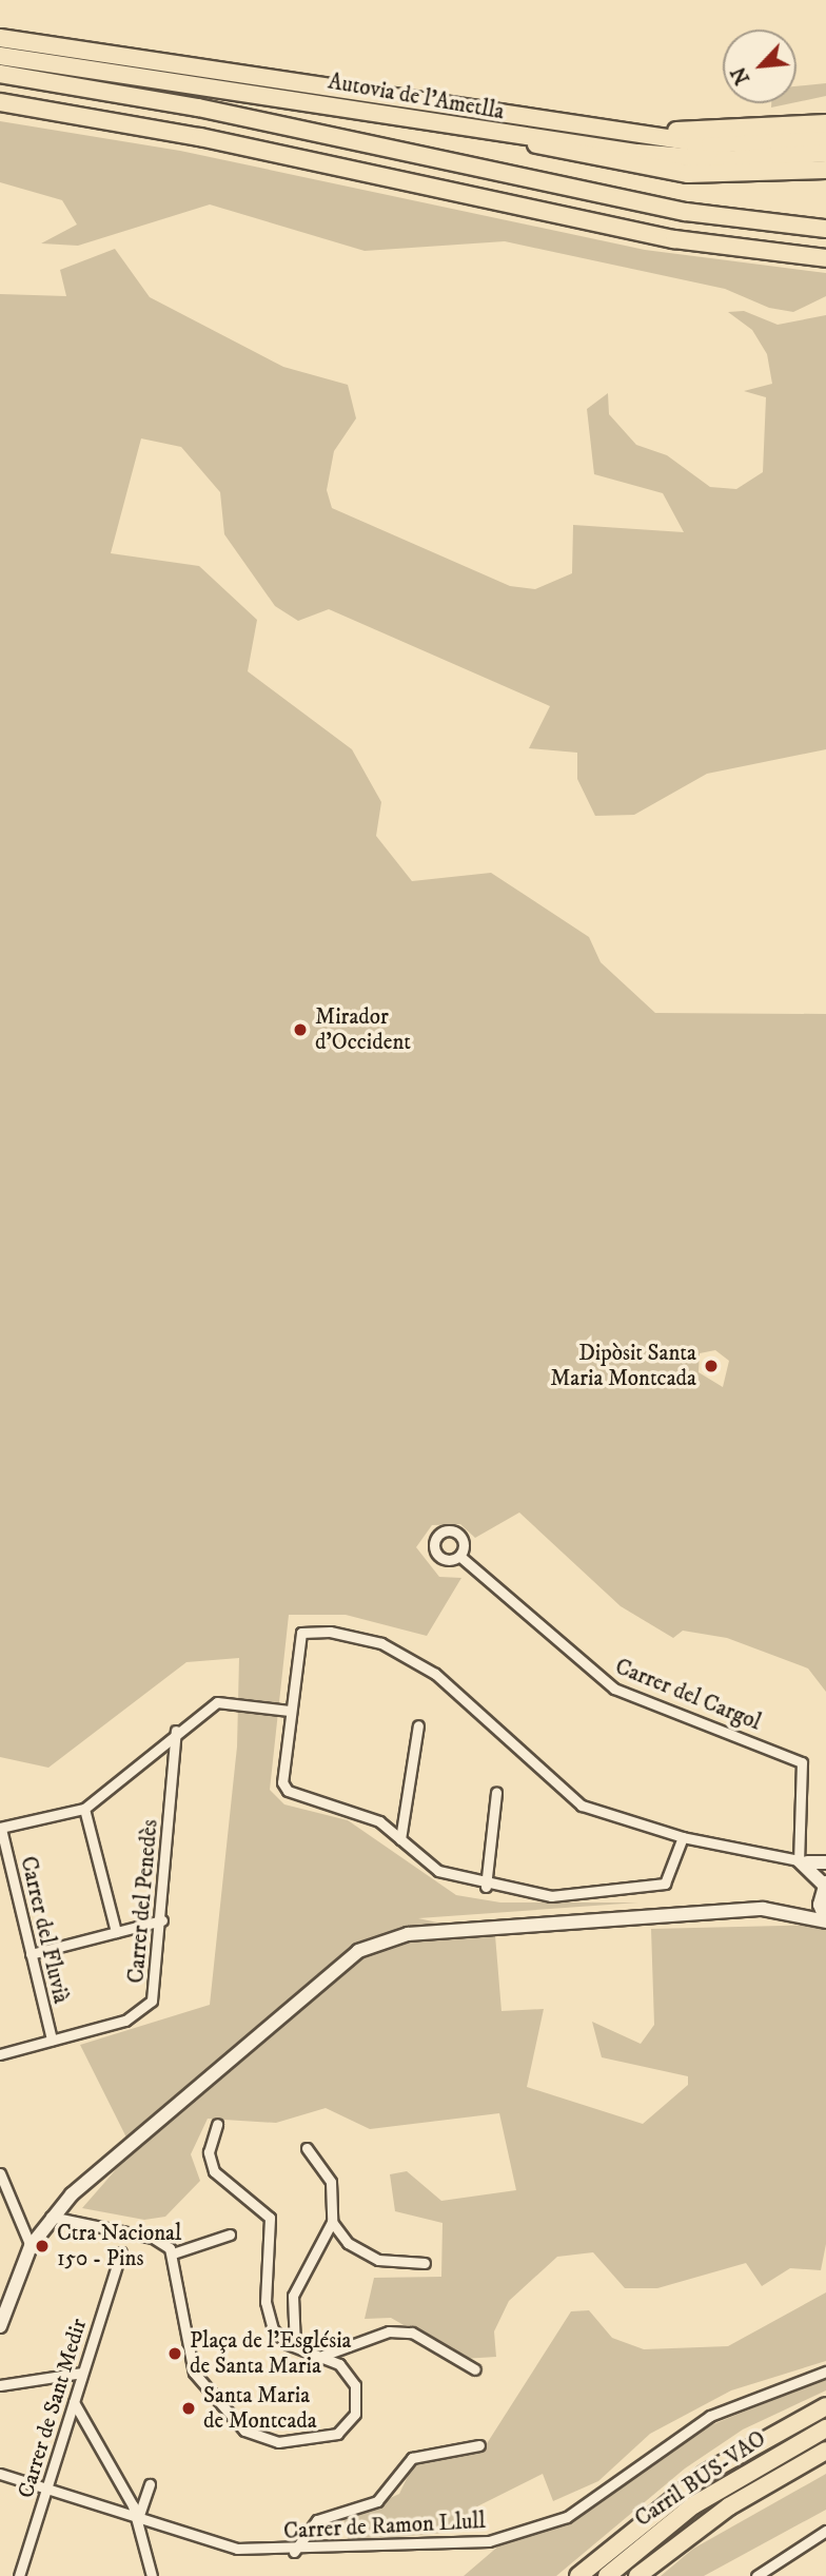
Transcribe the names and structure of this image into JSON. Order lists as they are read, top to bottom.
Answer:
{
  "streets": {
    "highway": ["Autovia de l'Ametlla", "Carril BUS-VAO"],
    "street": [
      "Carrer del Cargol",
      "Carrer del Penedès",
      "Carrer del Fluvià",
      "Carrer de Sant Medir",
      "Carrer de Ramon Llull"
    ]
  },
  "crossings": [
    ["Carrer del Penedès", "Carrer del Fluvià"],
    ["Carrer de Sant Medir", "Carrer de Ramon Llull"]
  ],
  "places": [
    "Mirador d'Occident",
    "Dipòsit Santa Maria Montcada",
    "Ctra Nacional 150 - Pins",
    "Plaça de l'Església de Santa Maria",
    "Santa Maria de Montcada"
  ],
  "north": "bottom left"
}
